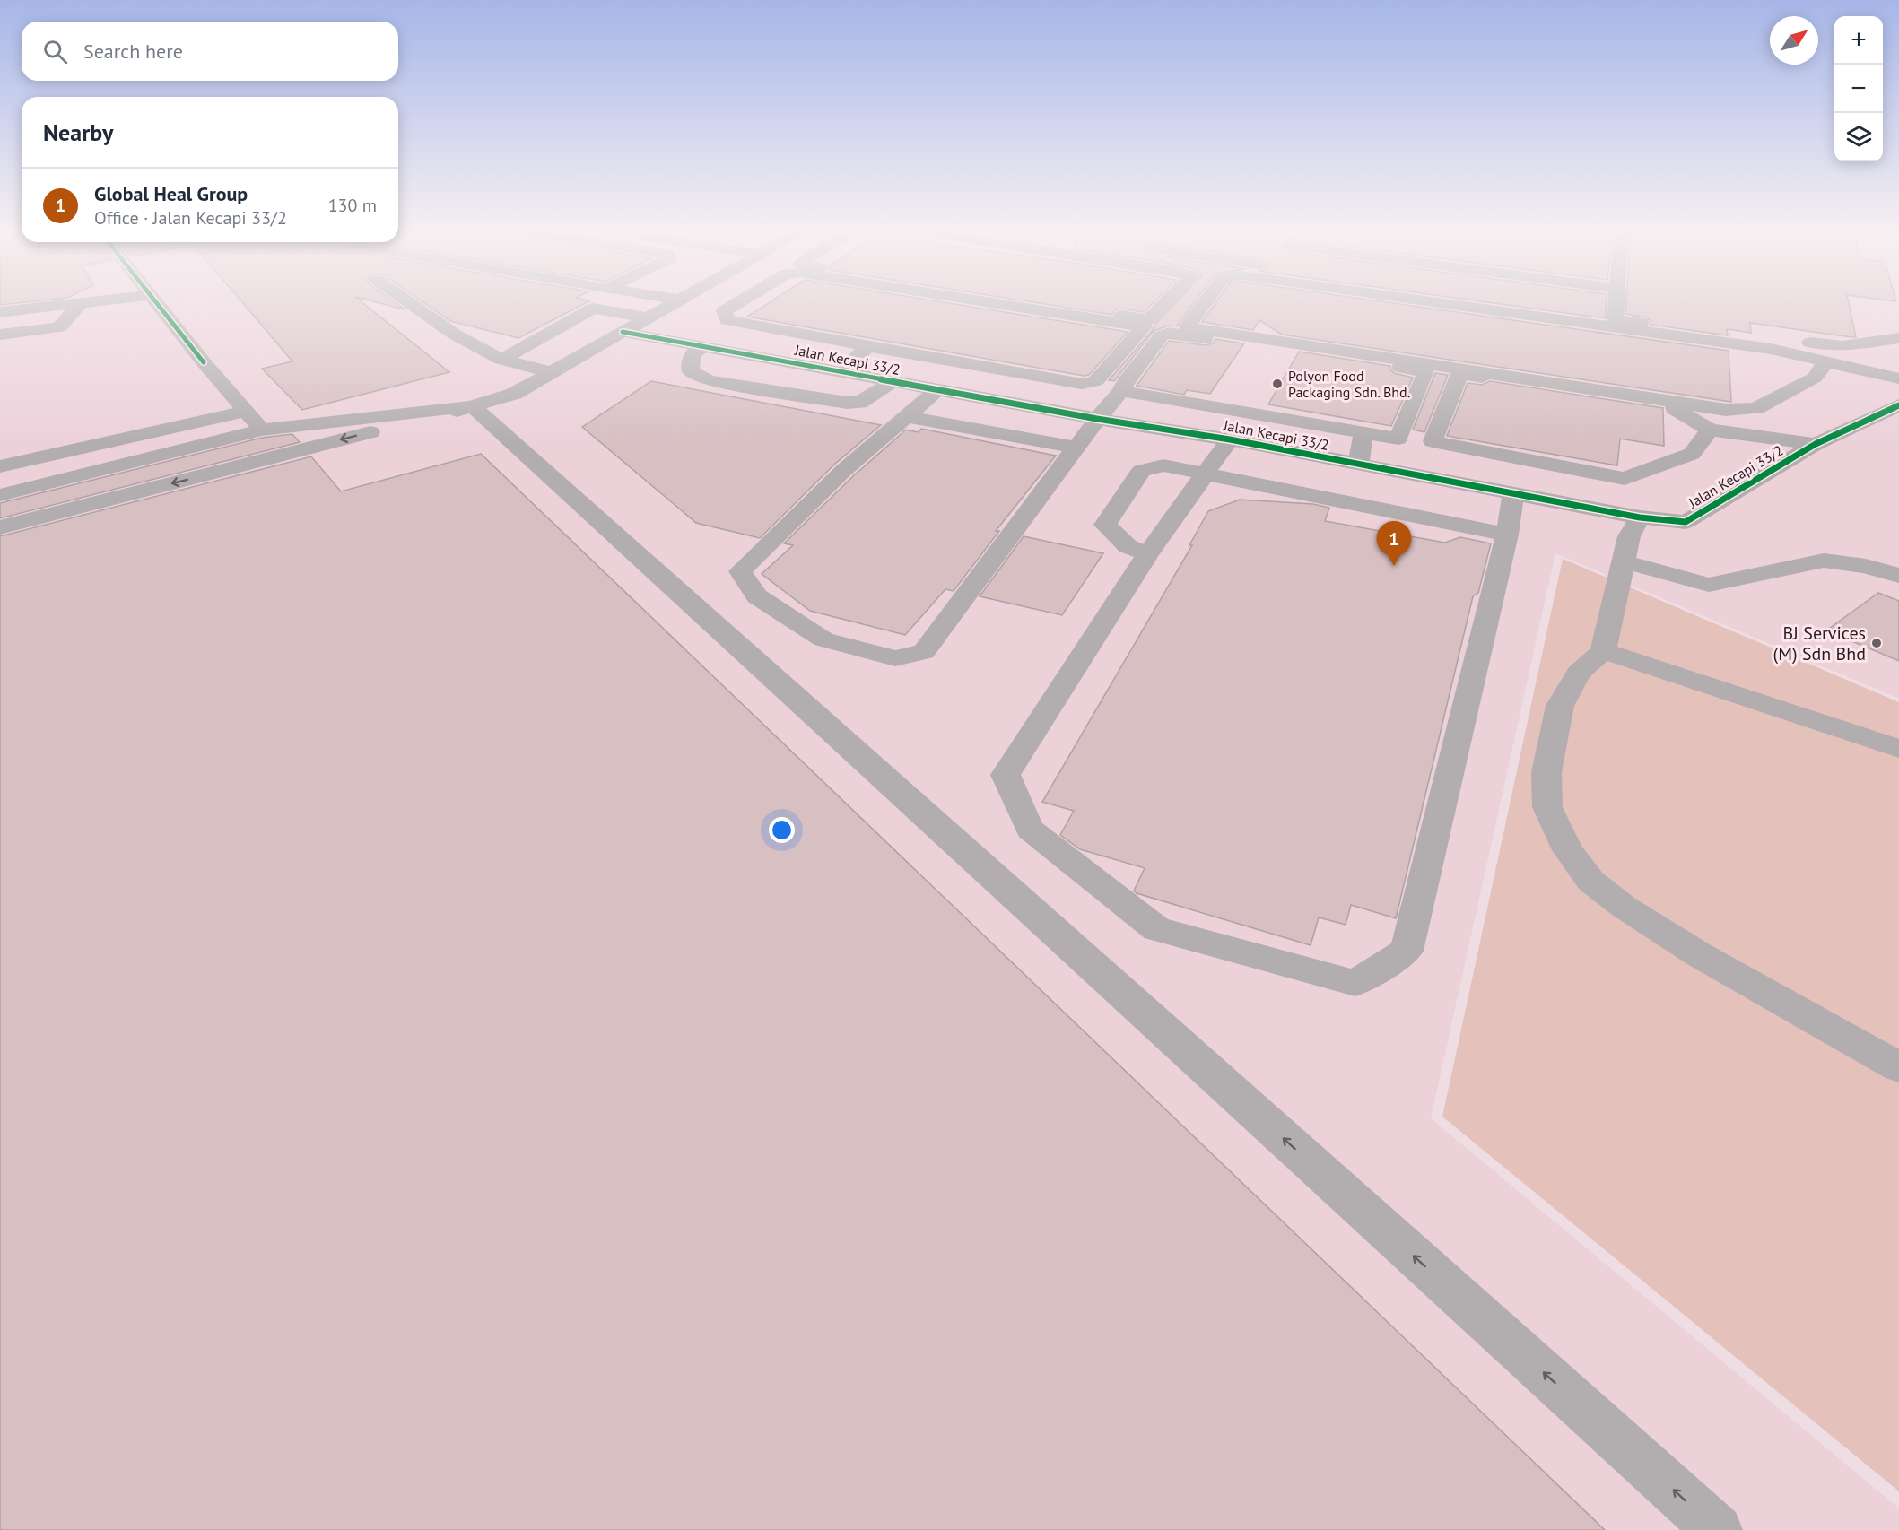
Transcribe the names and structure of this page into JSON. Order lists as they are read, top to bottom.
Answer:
{
  "streets": {
    "street": ["Jalan Kecapi 33/2"]
  },
  "places": ["Polyon Food Packaging Sdn. Bhd.", "BJ Services (M) Sdn Bhd"],
  "north": "top right",
  "page": {
    "map_buttons": ["+", "−"],
    "search": "Search here",
    "heading": "Nearby",
    "list": [
      {
        "mark": "1",
        "name": "Global Heal Group",
        "note": "Office · Jalan Kecapi 33/2",
        "value": "130 m"
      }
    ],
    "pins": "1"
  }
}
